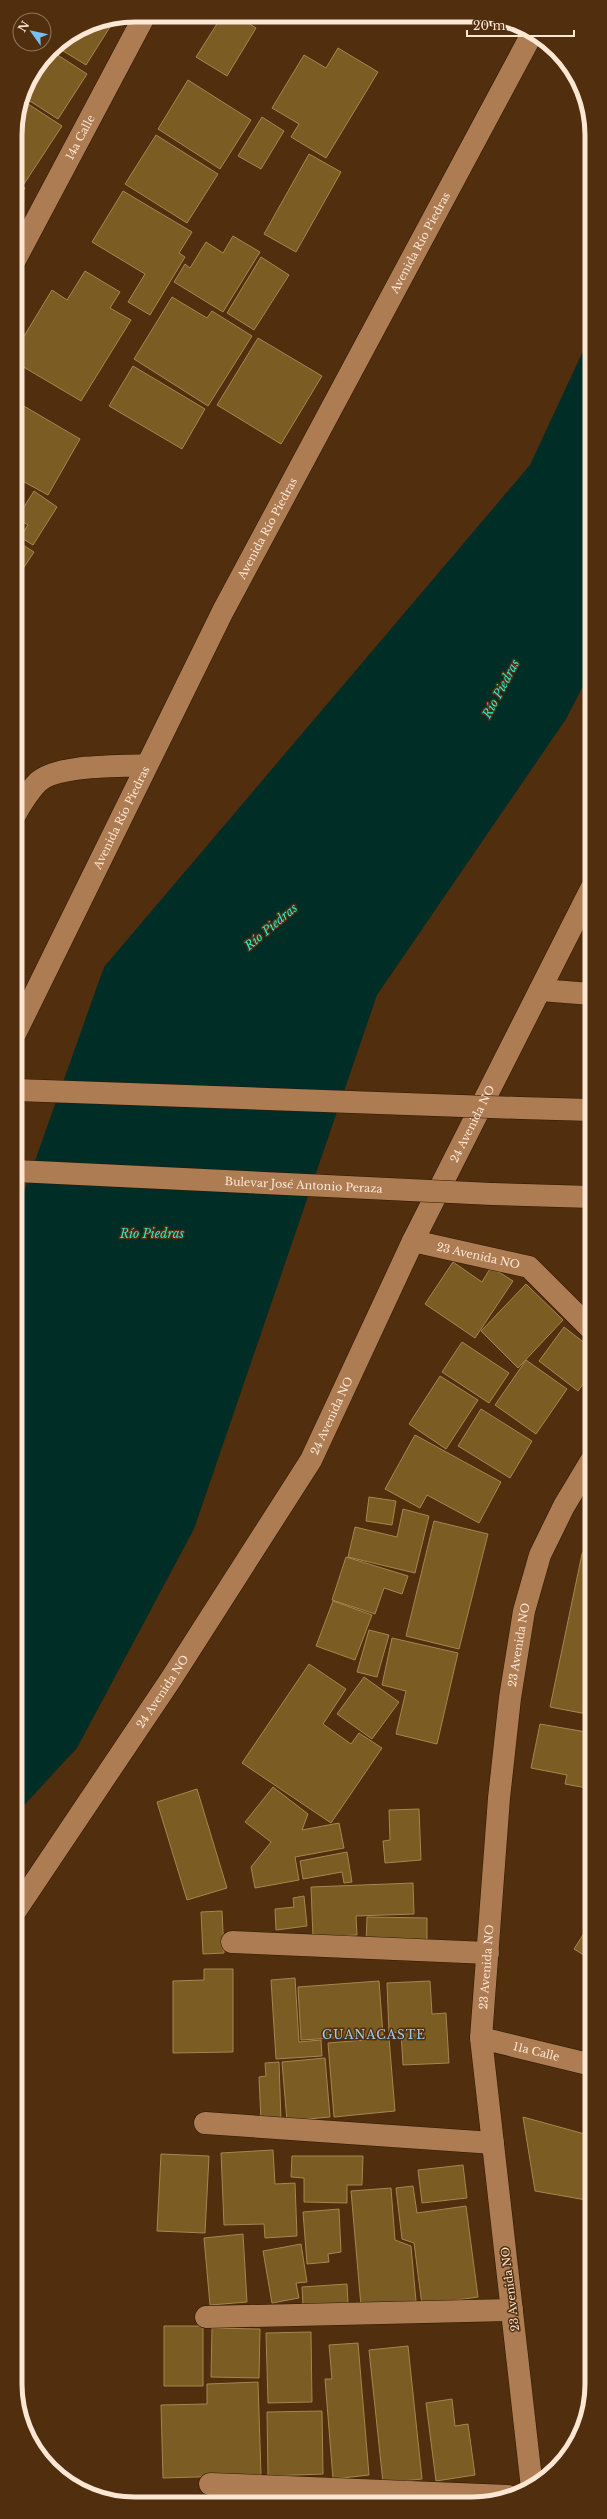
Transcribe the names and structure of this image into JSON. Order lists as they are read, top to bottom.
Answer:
{
  "streets": {
    "street": [
      "14a Calle",
      "Avenida Río Piedras",
      "24 Avenida NO",
      "Bulevar José Antonio Peraza",
      "23 Avenida NO",
      "11a Calle"
    ]
  },
  "crossings": [
    ["24 Avenida NO", "23 Avenida NO"],
    ["23 Avenida NO", "11a Calle"]
  ],
  "districts": ["GUANACASTE"],
  "water": ["Río Piedras"],
  "scale_bar": "20 m",
  "north": "top left"
}
